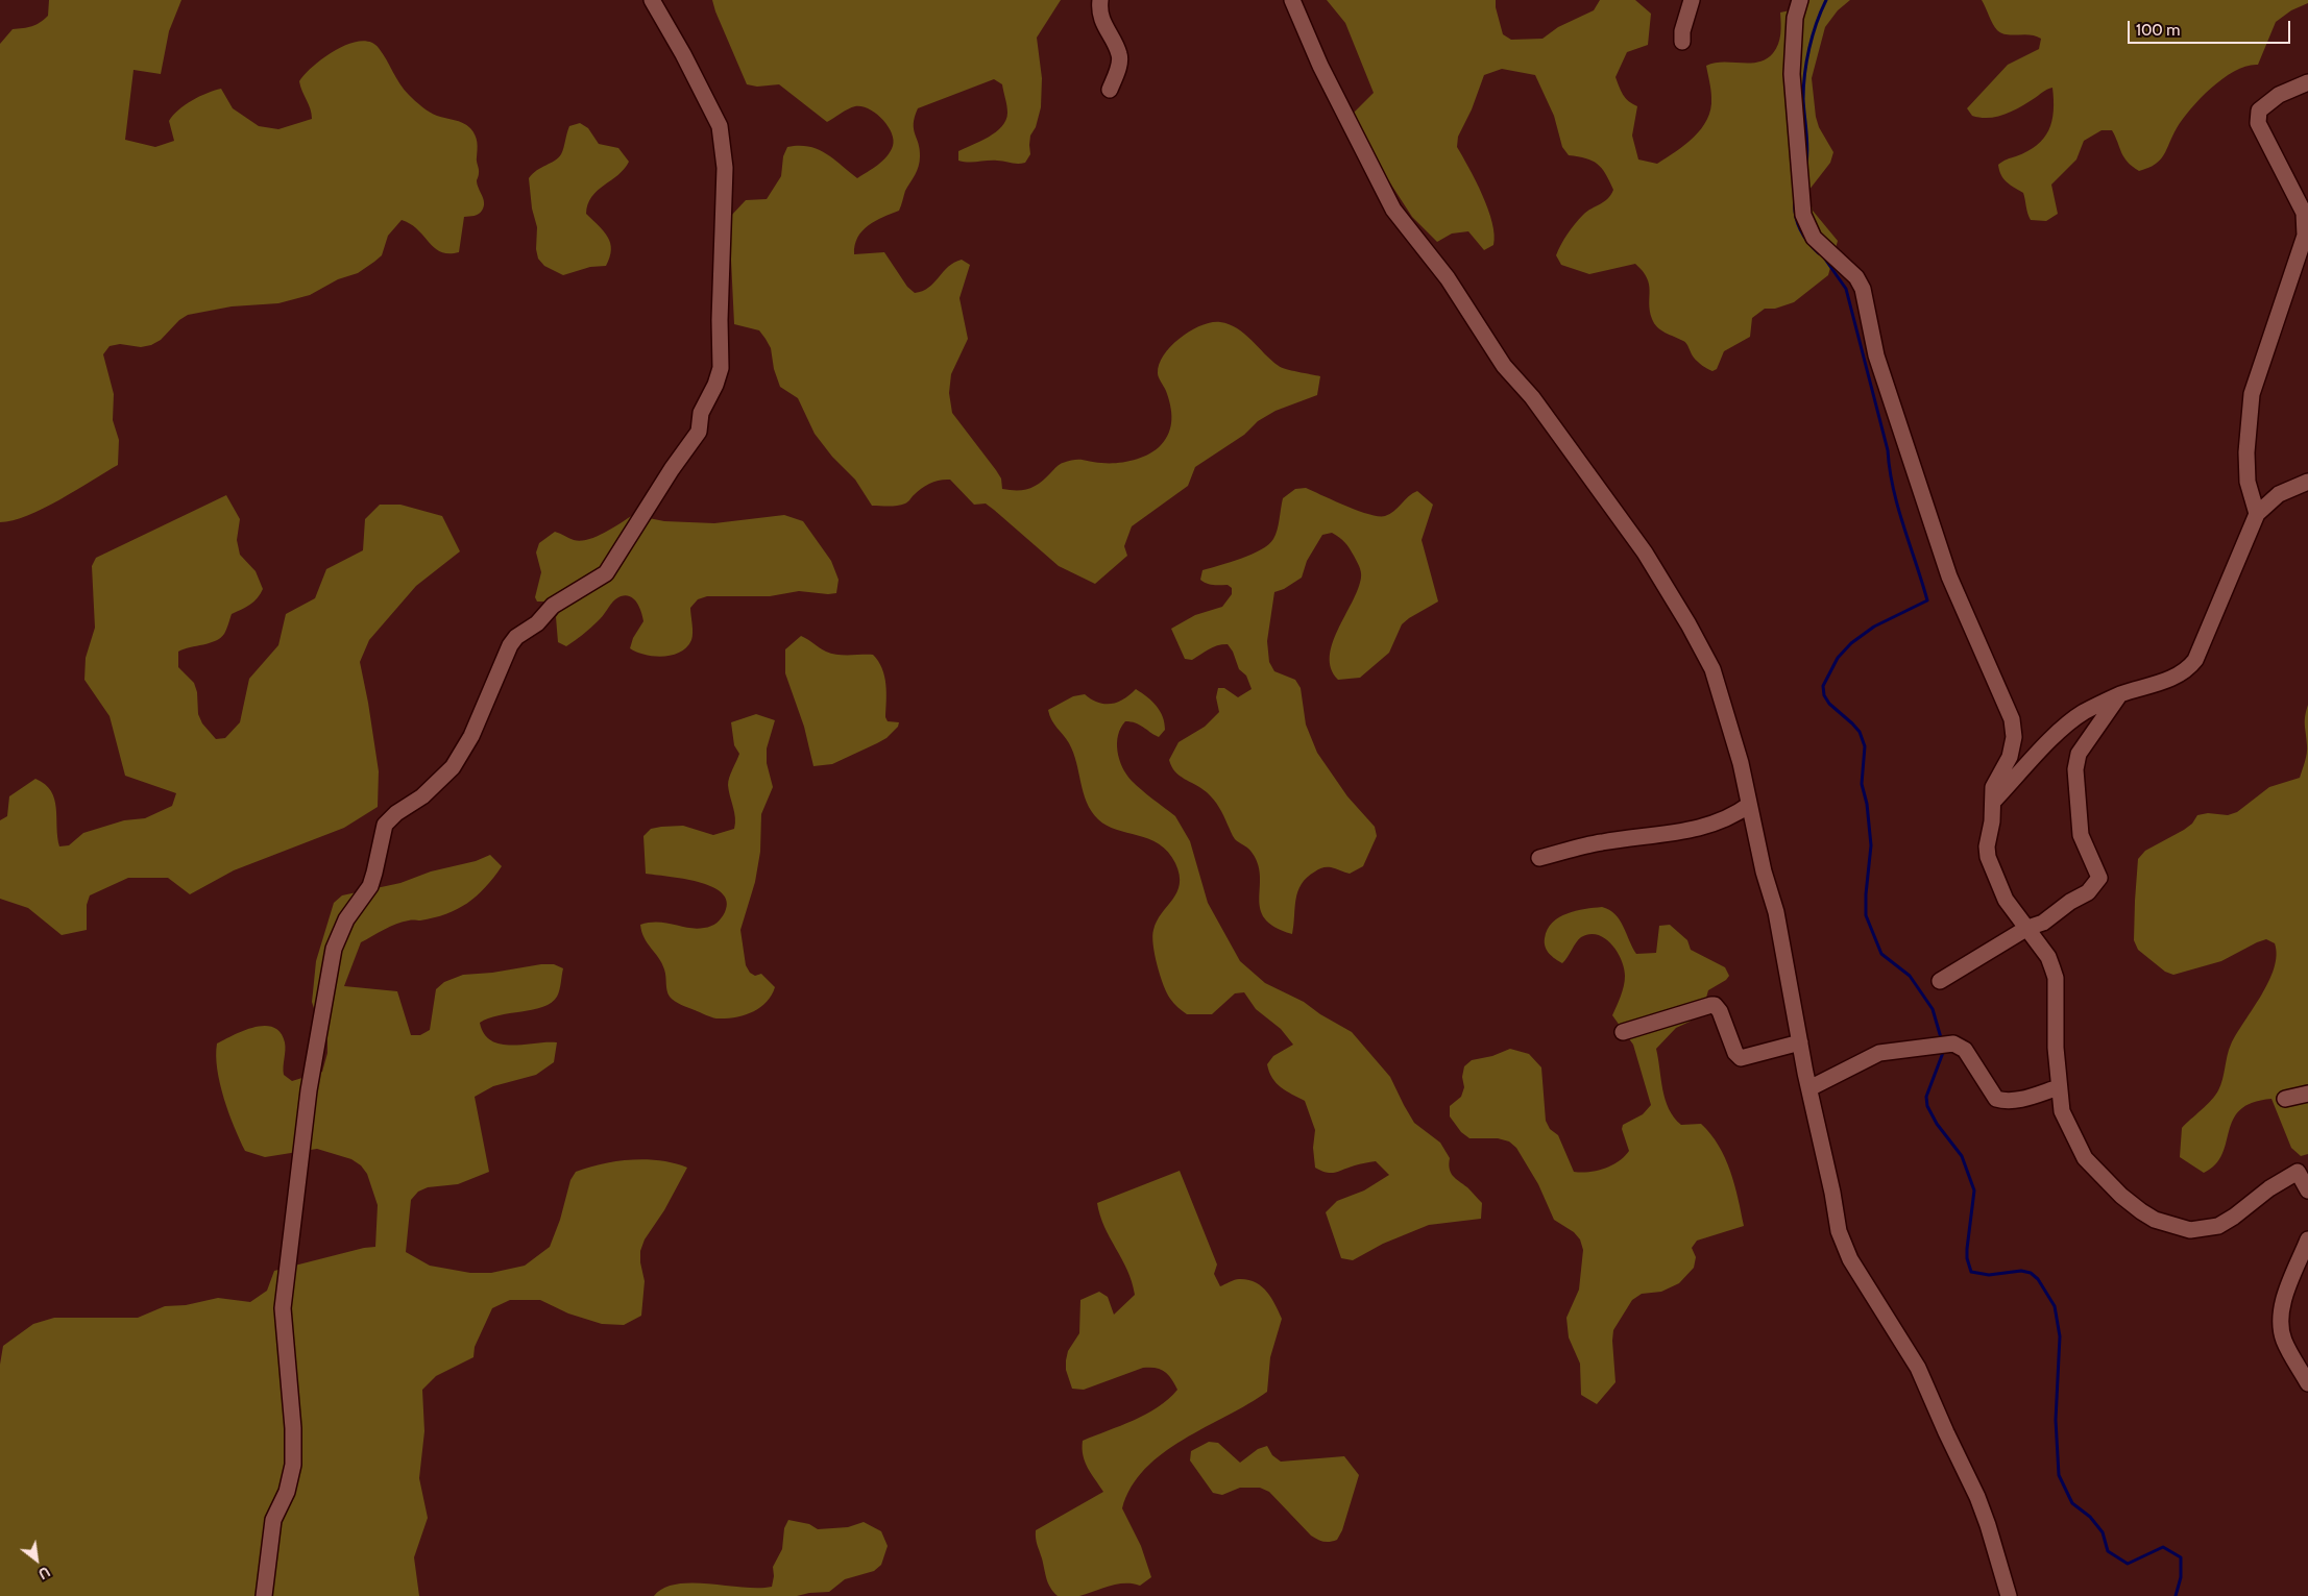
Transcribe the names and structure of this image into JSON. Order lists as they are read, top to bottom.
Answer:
{
  "scale_bar": "100 m",
  "north": "bottom right"
}
